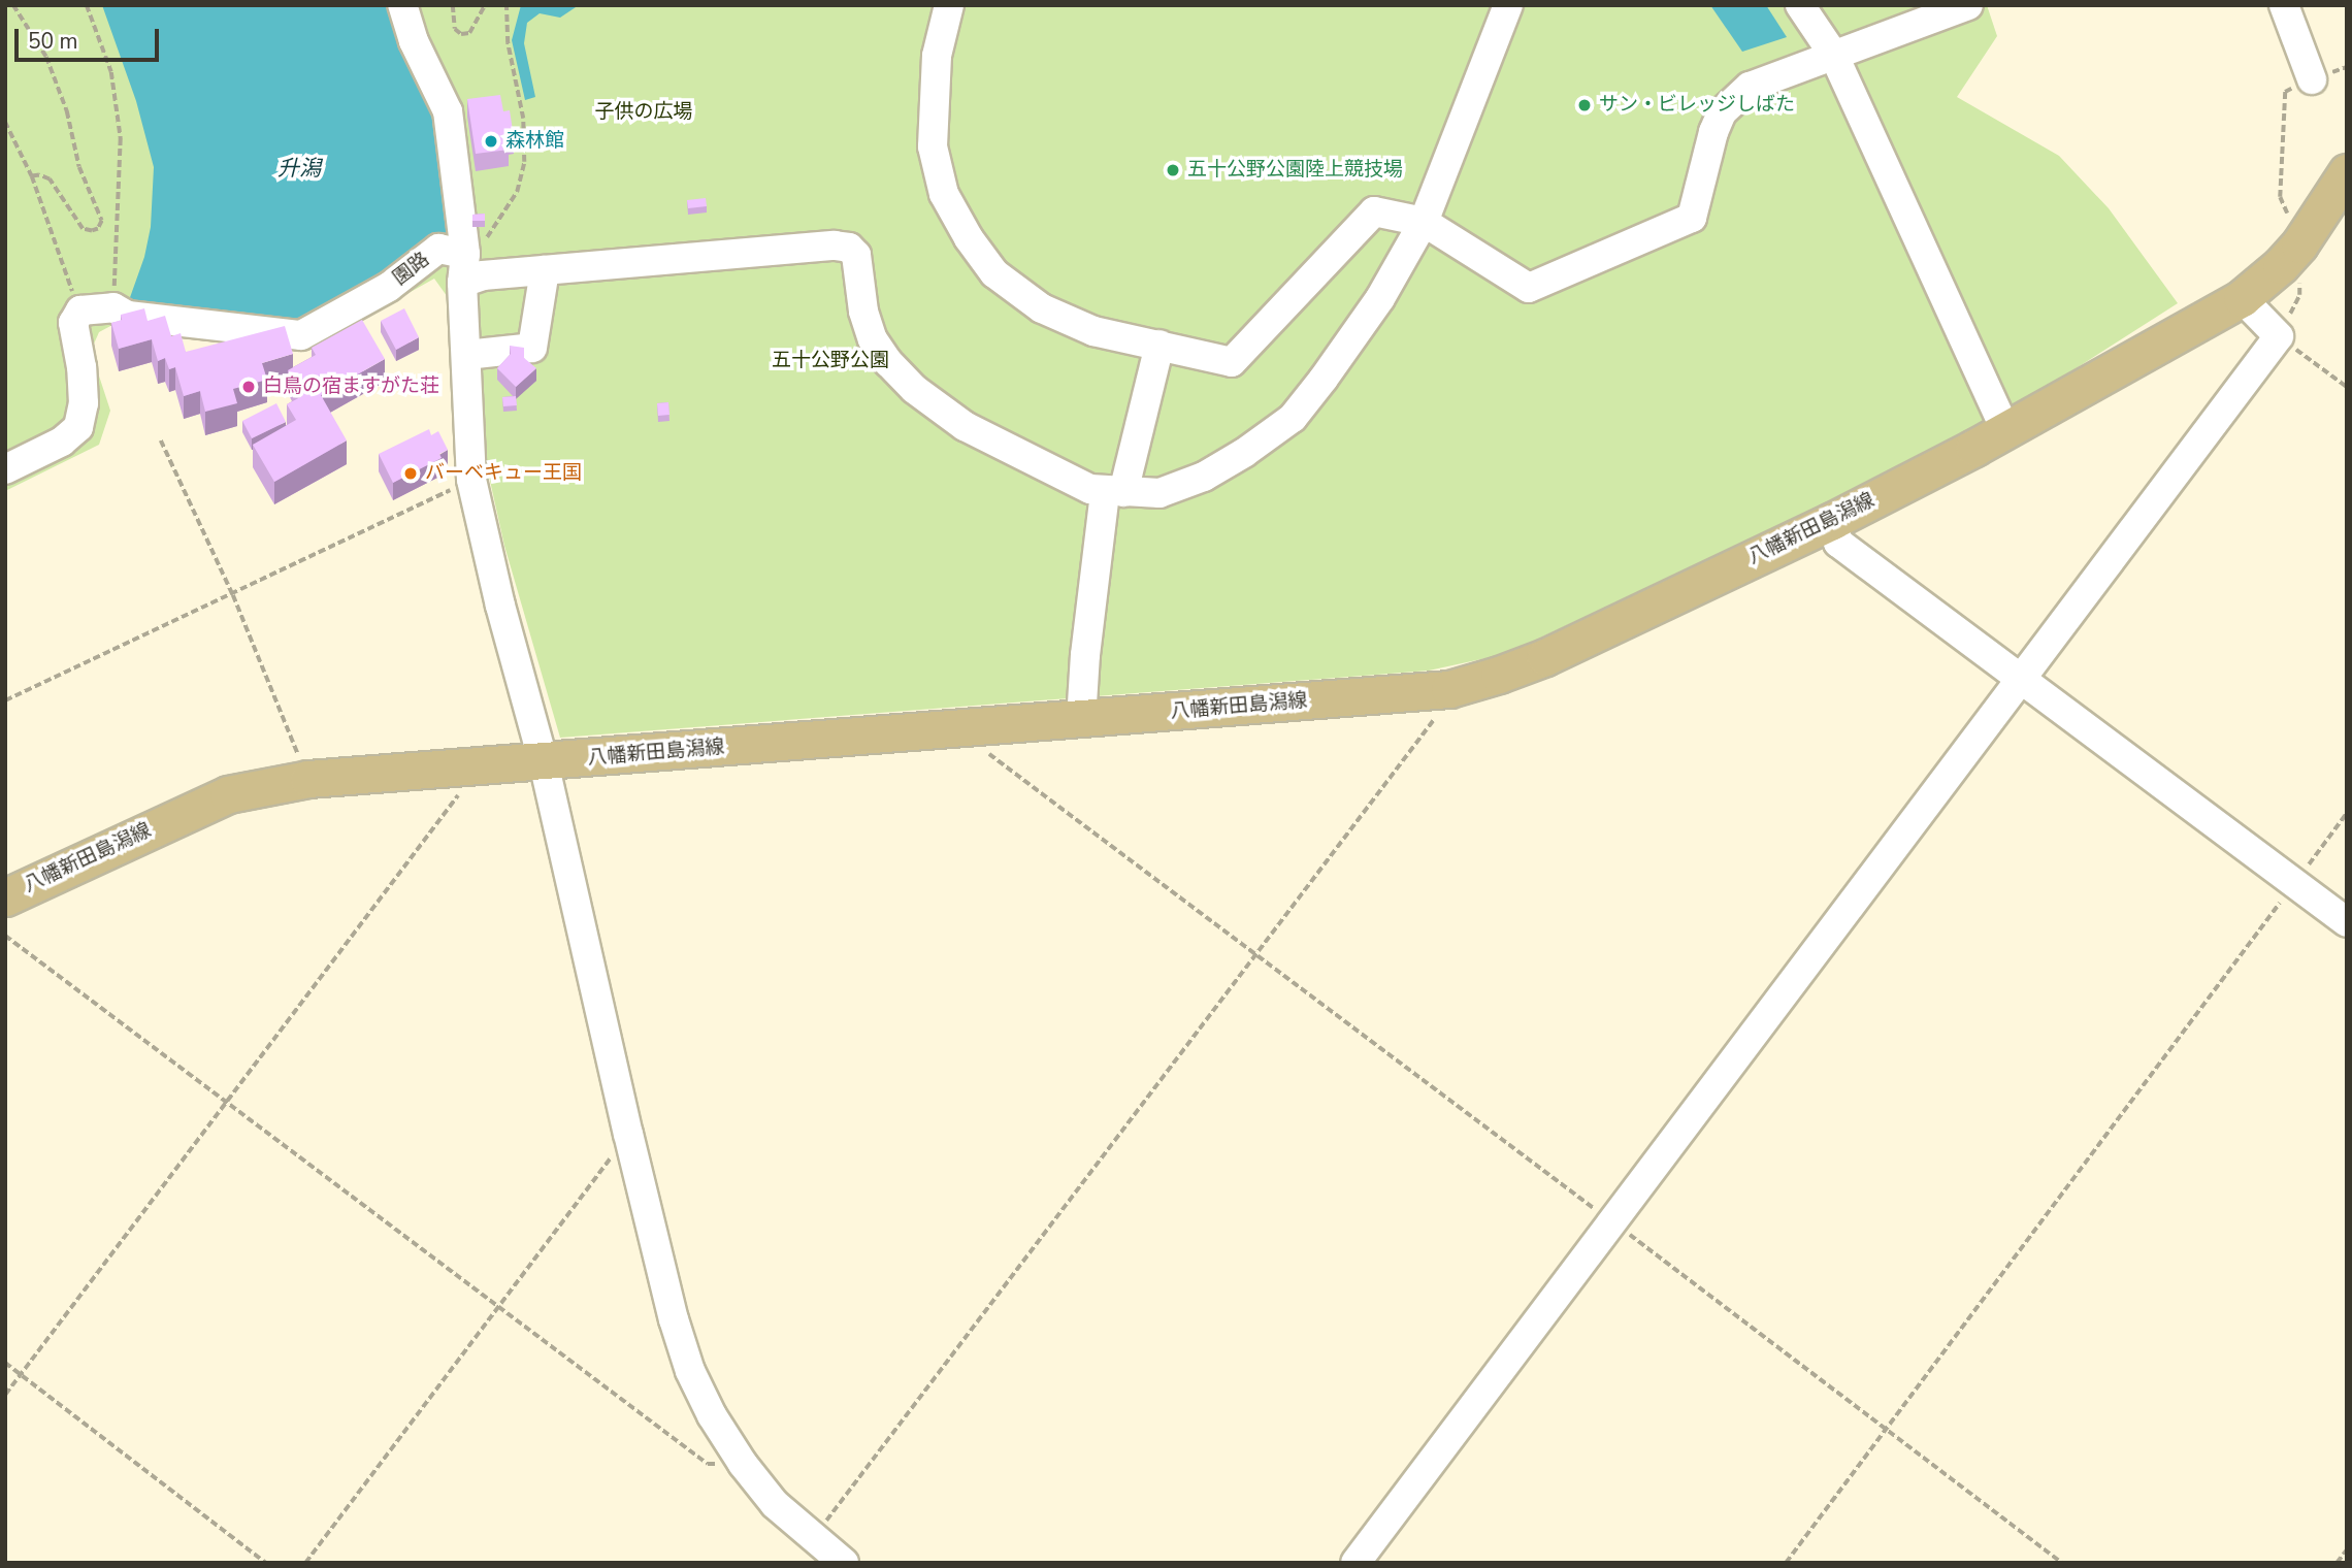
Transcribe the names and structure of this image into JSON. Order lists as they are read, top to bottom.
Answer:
{
  "streets": {
    "main road": ["八幡新田島潟線"],
    "street": ["園路"]
  },
  "water": ["升潟"],
  "parks": ["子供の広場", "五十公野公園"],
  "places": [
    "サン・ビレッジしばた",
    "森林館",
    "五十公野公園陸上競技場",
    "白鳥の宿ますがた荘",
    "バーベキュー王国"
  ],
  "scale_bar": "50 m"
}
